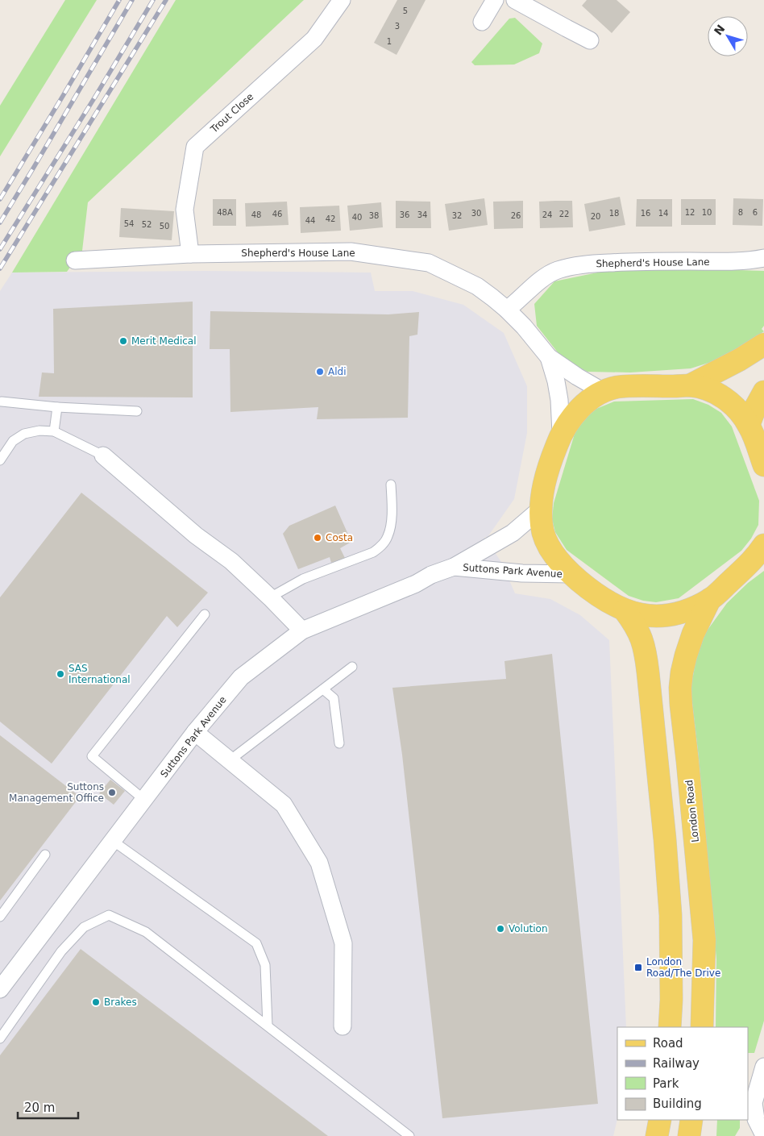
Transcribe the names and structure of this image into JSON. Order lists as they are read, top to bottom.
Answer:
{
  "streets": {
    "main road": ["London Road"],
    "street": ["Trout Close", "Shepherd's House Lane", "Suttons Park Avenue"]
  },
  "crossings": [
    ["Trout Close", "Shepherd's House Lane"]
  ],
  "places": {
    "other": [
      "Merit Medical",
      "Aldi",
      "Costa",
      "SAS International",
      "Suttons Management Office",
      "Volution",
      "Brakes"
    ],
    "transit": ["London Road/The Drive"]
  },
  "house_numbers": [
    "5",
    "3",
    "1",
    "48A",
    "12",
    "10",
    "8",
    "6",
    "30",
    "18",
    "16",
    "14",
    "46",
    "22",
    "48",
    "36",
    "34",
    "24",
    "38",
    "32",
    "26",
    "20",
    "40",
    "42",
    "44",
    "54",
    "52",
    "50"
  ],
  "legend": [
    "Road",
    "Railway",
    "Park",
    "Building"
  ],
  "scale_bar": "20 m",
  "north": "top left"
}
